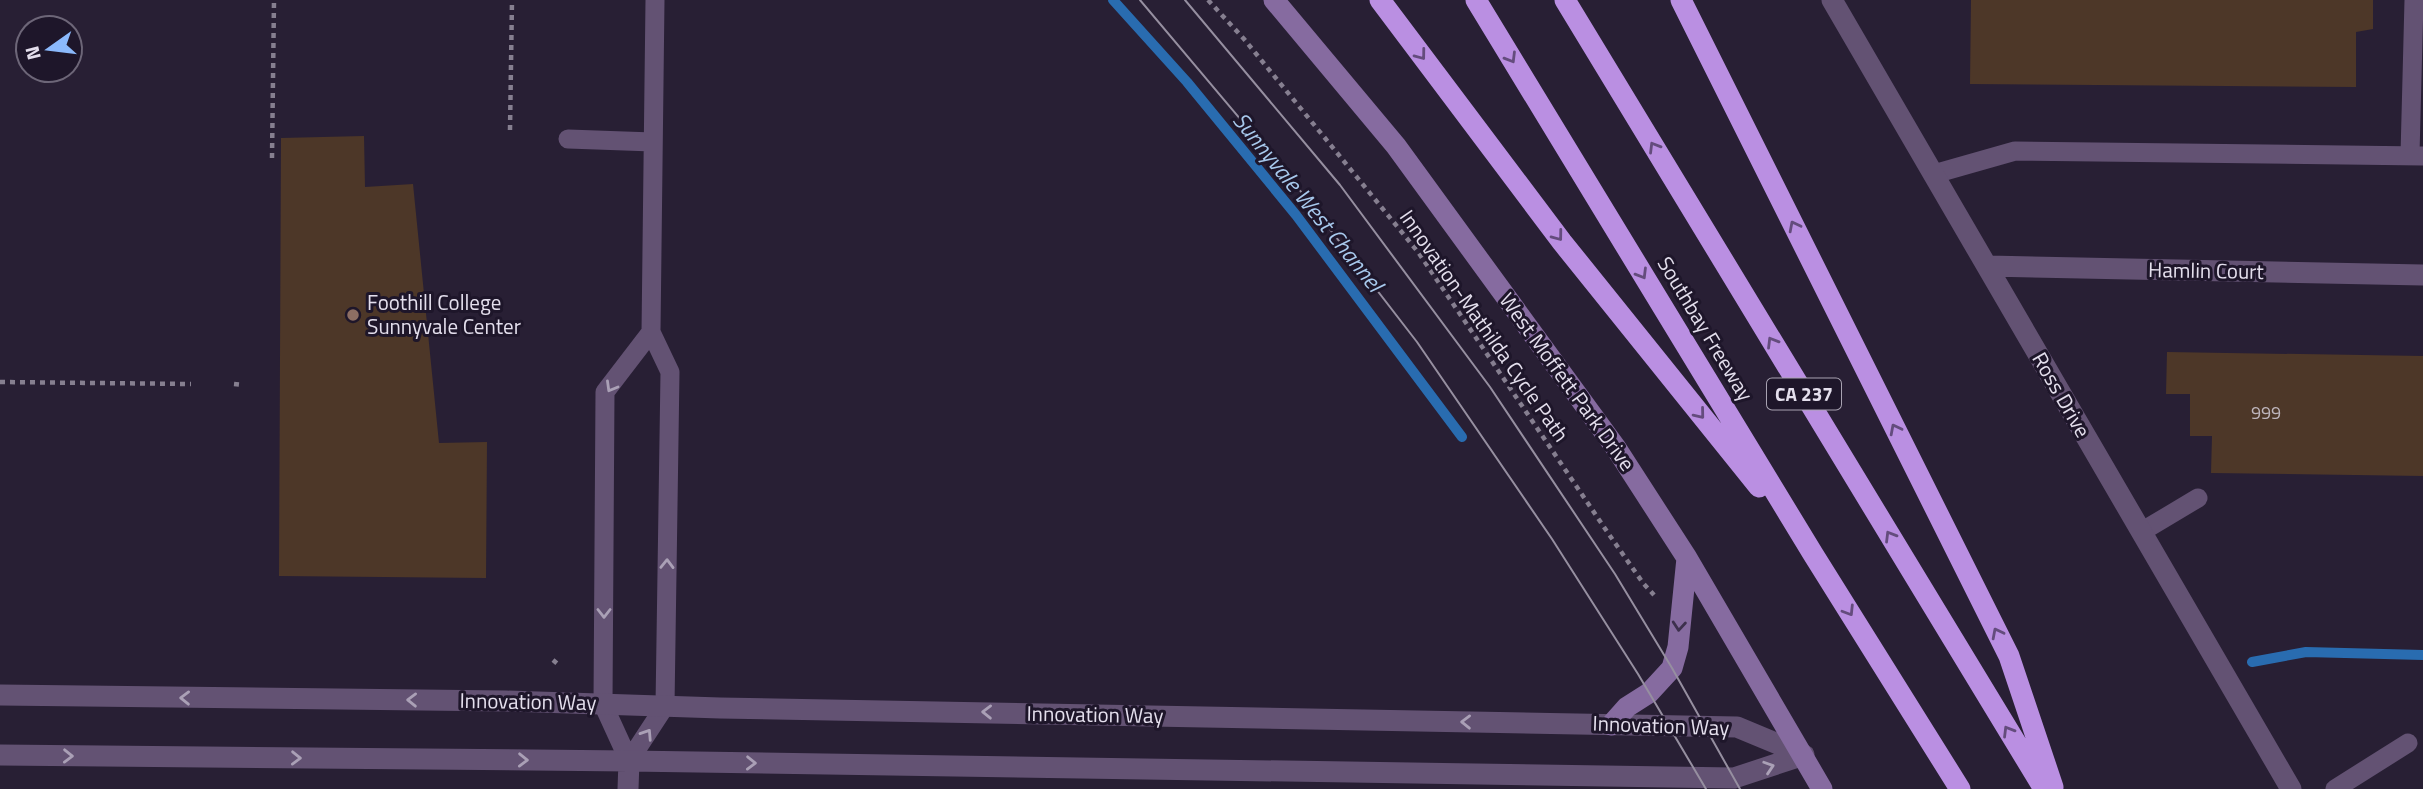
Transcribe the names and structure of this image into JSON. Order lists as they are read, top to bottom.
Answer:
{
  "streets": {
    "highway": ["Southbay Freeway", "CA 237"],
    "main road": ["West Moffett Park Drive"],
    "street": ["Hamlin Court", "Ross Drive", "Innovation Way"],
    "path": ["Innovation-Mathilda Cycle Path"]
  },
  "crossings": [
    ["Hamlin Court", "Ross Drive"],
    ["West Moffett Park Drive", "Innovation Way"]
  ],
  "water": ["Sunnyvale West Channel"],
  "places": ["Foothill College Sunnyvale Center"],
  "house_numbers": ["999"],
  "north": "left"
}
